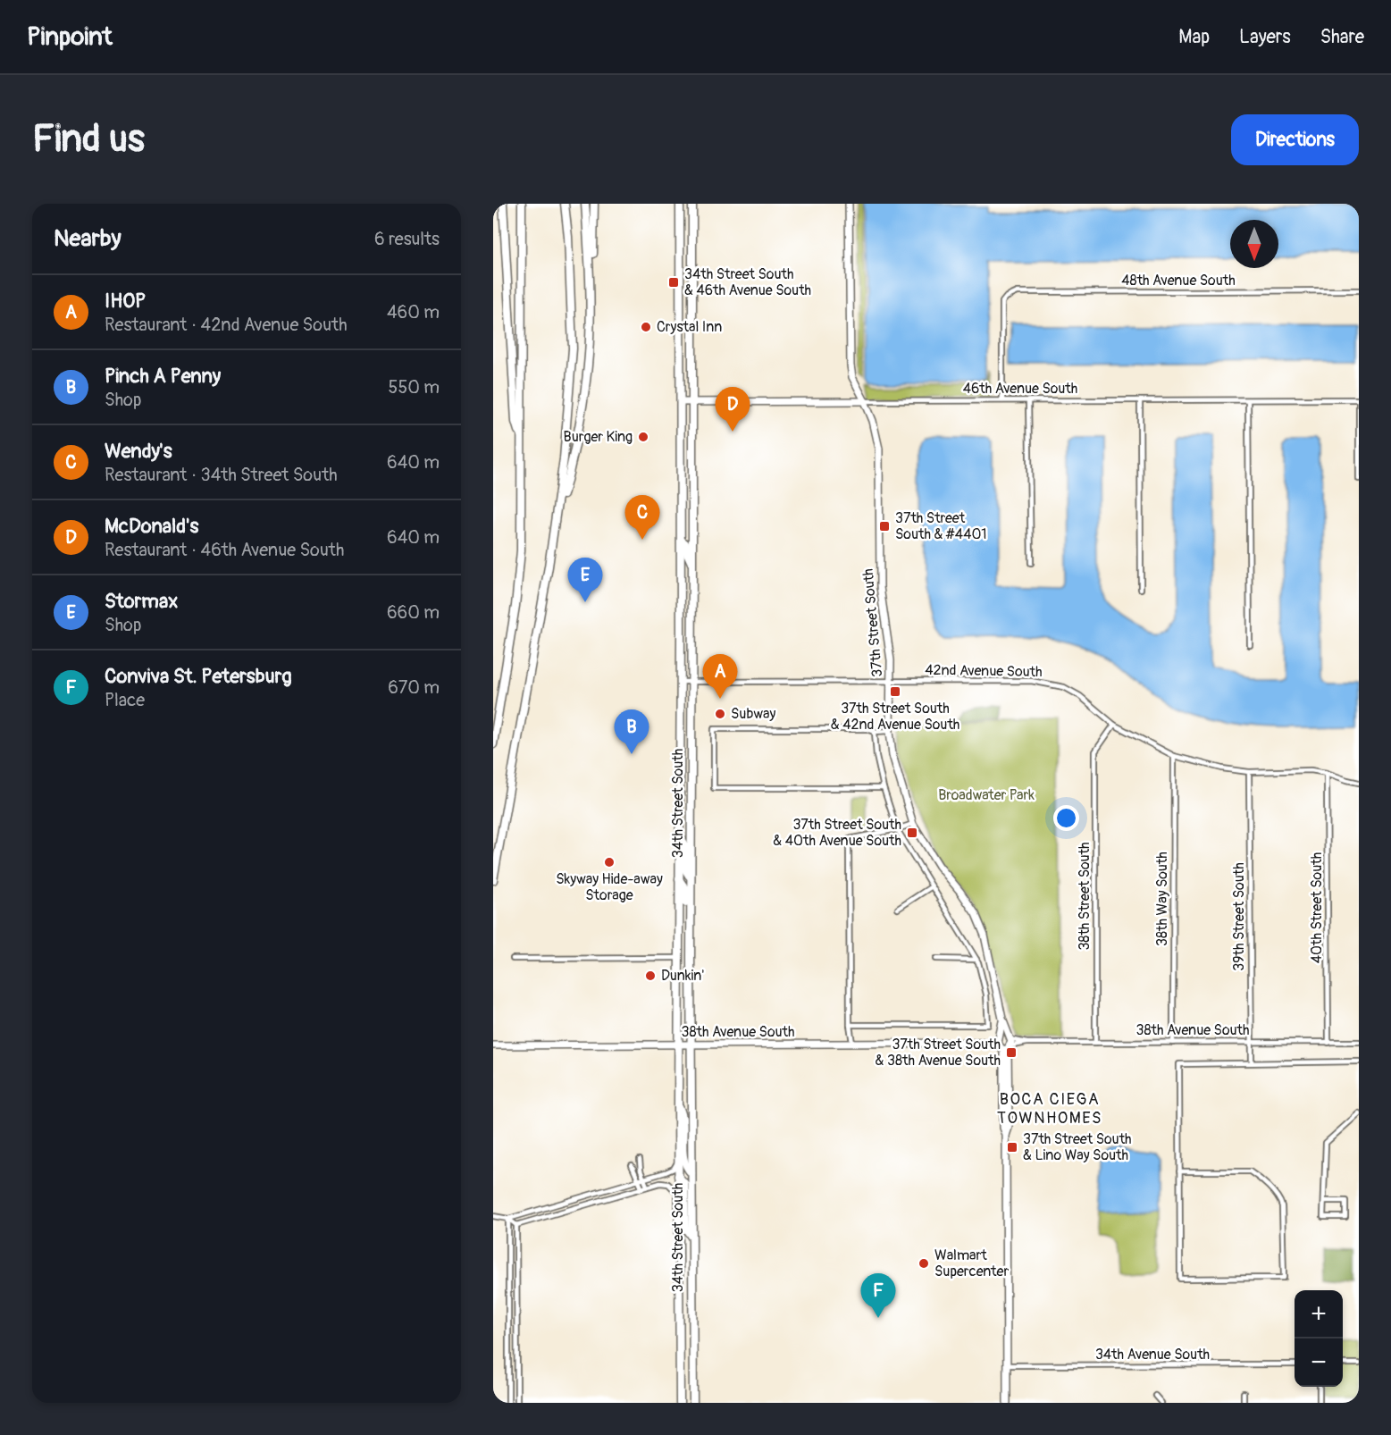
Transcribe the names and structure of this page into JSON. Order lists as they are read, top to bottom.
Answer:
{
  "streets": {
    "highway": ["34th Street South"],
    "street": [
      "48th Avenue South",
      "46th Avenue South",
      "37th Street South",
      "42nd Avenue South",
      "38th Street South",
      "38th Way South",
      "40th Street South",
      "39th Street South",
      "38th Avenue South",
      "34th Avenue South"
    ]
  },
  "crossings": [
    ["48th Avenue South", "46th Avenue South"],
    ["46th Avenue South", "37th Street South"],
    ["46th Avenue South", "34th Street South"],
    ["37th Street South", "42nd Avenue South"],
    ["37th Street South", "38th Avenue South"],
    ["37th Street South", "34th Avenue South"],
    ["42nd Avenue South", "34th Street South"],
    ["42nd Avenue South", "38th Street South"],
    ["42nd Avenue South", "38th Way South"],
    ["42nd Avenue South", "40th Street South"],
    ["42nd Avenue South", "39th Street South"],
    ["34th Street South", "38th Avenue South"],
    ["38th Street South", "38th Avenue South"],
    ["38th Way South", "38th Avenue South"],
    ["40th Street South", "38th Avenue South"],
    ["39th Street South", "38th Avenue South"]
  ],
  "districts": ["BOCA CIEGA TOWNHOMES"],
  "parks": ["Broadwater Park"],
  "places": {
    "transit": [
      "34th Street South & 46th Avenue South",
      "37th Street South & #4401",
      "37th Street South & 42nd Avenue South",
      "37th Street South & 40th Avenue South",
      "37th Street South & 38th Avenue South",
      "37th Street South & Lino Way South"
    ],
    "other": [
      "Crystal Inn",
      "Burger King",
      "Subway",
      "Skyway Hide-away Storage",
      "Dunkin'",
      "Walmart Supercenter"
    ]
  },
  "north": "bottom",
  "page": {
    "header": "Pinpoint",
    "nav": ["Map", "Layers", "Share"],
    "buttons": "Directions",
    "title": "Find us",
    "heading": ["Nearby", "6 results"],
    "list": [
      {
        "mark": "A",
        "name": "IHOP",
        "note": "Restaurant · 42nd Avenue South",
        "value": "460 m"
      },
      {
        "mark": "B",
        "name": "Pinch A Penny",
        "note": "Shop",
        "value": "550 m"
      },
      {
        "mark": "C",
        "name": "Wendy's",
        "note": "Restaurant · 34th Street South",
        "value": "640 m"
      },
      {
        "mark": "D",
        "name": "McDonald's",
        "note": "Restaurant · 46th Avenue South",
        "value": "640 m"
      },
      {
        "mark": "E",
        "name": "Stormax",
        "note": "Shop",
        "value": "660 m"
      },
      {
        "mark": "F",
        "name": "Conviva St. Petersburg",
        "note": "Place",
        "value": "670 m"
      }
    ],
    "pins": [
      "D",
      "C",
      "E",
      "A",
      "B",
      "F"
    ],
    "map_buttons": ["+", "−"]
  }
}
